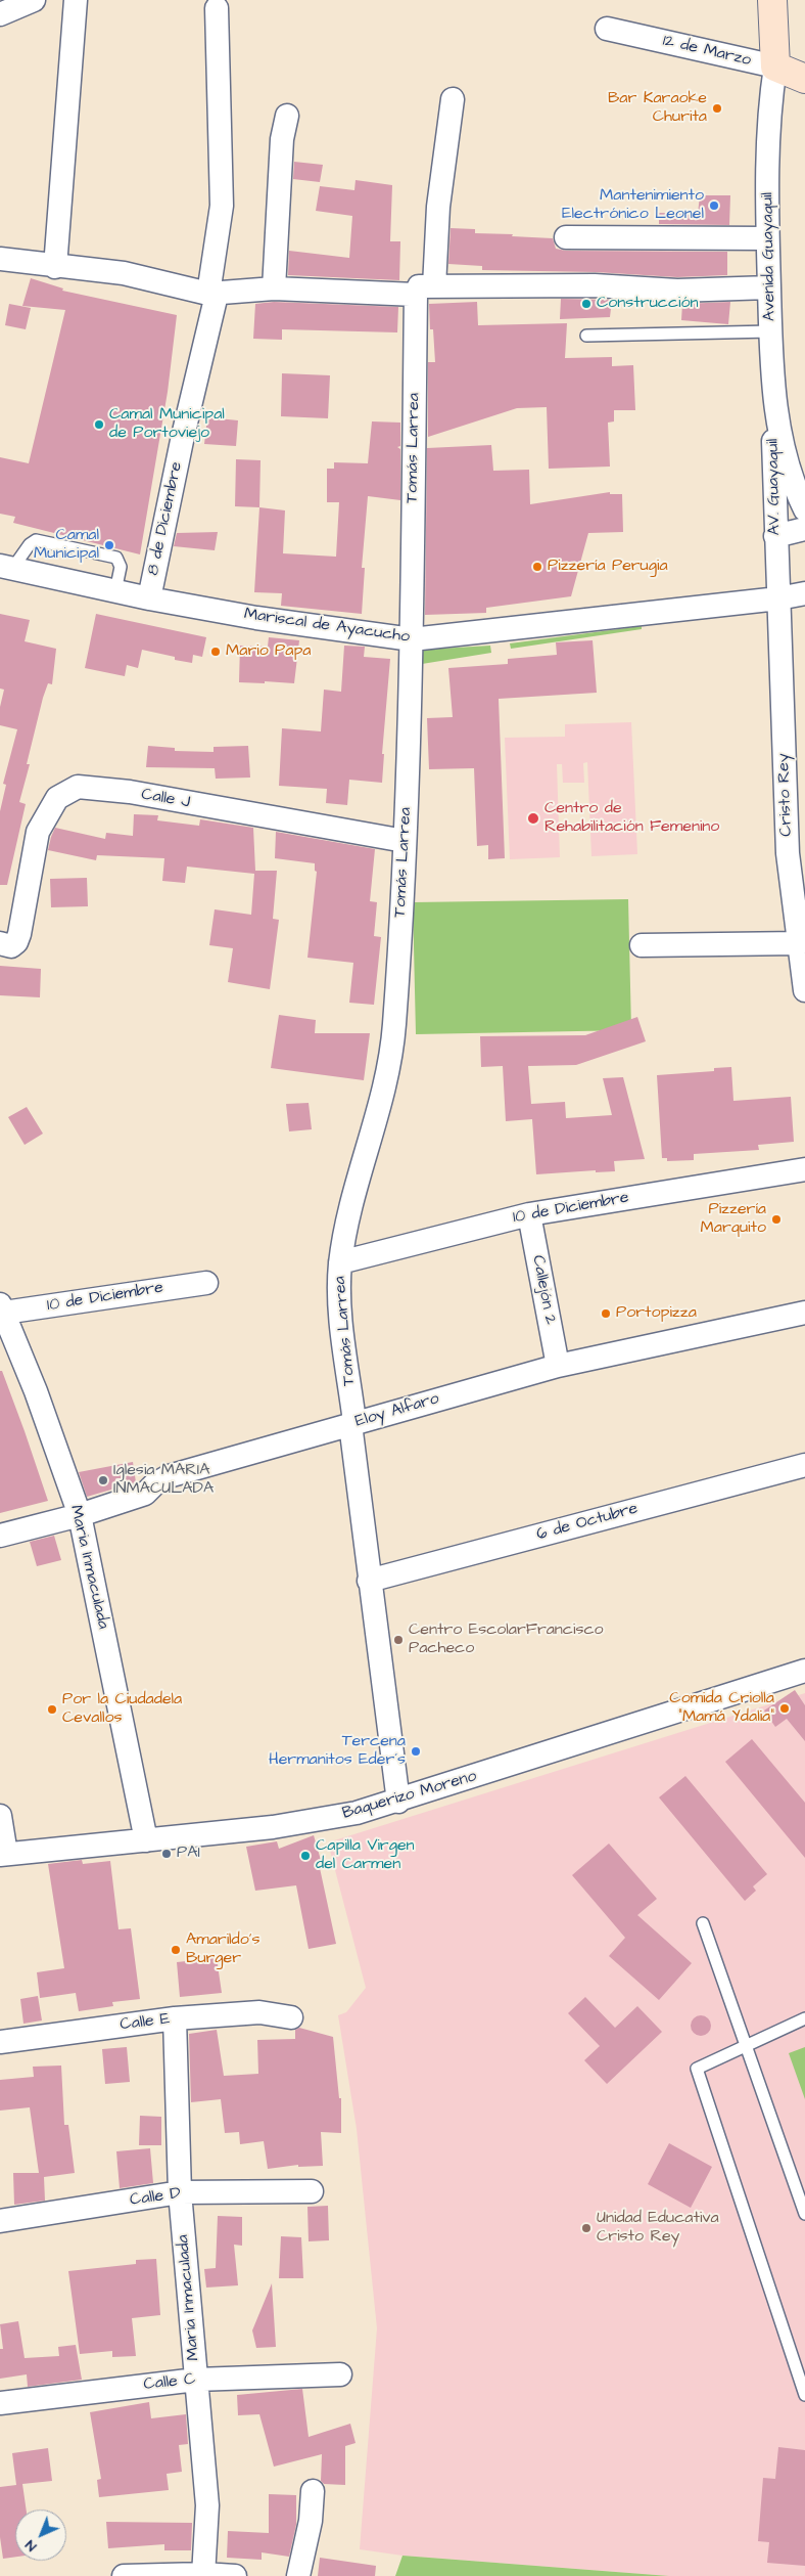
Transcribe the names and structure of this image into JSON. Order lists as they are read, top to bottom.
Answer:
{
  "streets": {
    "street": [
      "12 de Marzo",
      "Avenida Guayaquil",
      "Tomás Larrea",
      "AV. Guayaquil",
      "8 de Diciembre",
      "Mariscal de Ayacucho",
      "Cristo Rey",
      "Calle J",
      "10 de Diciembre",
      "Callejón 2",
      "Eloy Alfaro",
      "6 de Octubre",
      "Maria Inmaculada",
      "Baquerizo Moreno",
      "Calle E",
      "Calle D",
      "Calle C"
    ]
  },
  "crossings": [
    ["12 de Marzo", "Avenida Guayaquil"],
    ["Avenida Guayaquil", "AV. Guayaquil"],
    ["Tomás Larrea", "Mariscal de Ayacucho"],
    ["Tomás Larrea", "Calle J"],
    ["Tomás Larrea", "10 de Diciembre"],
    ["Tomás Larrea", "Eloy Alfaro"],
    ["Tomás Larrea", "6 de Octubre"],
    ["Tomás Larrea", "Baquerizo Moreno"],
    ["AV. Guayaquil", "Mariscal de Ayacucho"],
    ["AV. Guayaquil", "Cristo Rey"],
    ["8 de Diciembre", "Mariscal de Ayacucho"],
    ["Mariscal de Ayacucho", "Cristo Rey"],
    ["10 de Diciembre", "Callejón 2"],
    ["10 de Diciembre", "Maria Inmaculada"],
    ["Callejón 2", "Eloy Alfaro"],
    ["Eloy Alfaro", "Maria Inmaculada"],
    ["Maria Inmaculada", "Baquerizo Moreno"],
    ["Maria Inmaculada", "Calle E"],
    ["Maria Inmaculada", "Calle D"],
    ["Maria Inmaculada", "Calle C"]
  ],
  "places": [
    "Bar Karaoke Churita",
    "Mantenimiento Electrónico Leonel",
    "Construcción",
    "Camal Municipal de Portoviejo",
    "Camal Municipal",
    "Pizzería Perugia",
    "Mario Papa",
    "Centro de Rehabilitación Femenino",
    "Pizzería Marquito",
    "Portopizza",
    "Iglesia MARIA INMACULADA",
    "Centro EscolarFrancisco Pacheco",
    "Comida Criolla \"Mamá Ydalia\"",
    "Por la Ciudadela Cevallos",
    "Tercena Hermanitos Eder´s",
    "PAI",
    "Capilla Virgen del Carmen",
    "Amarildo's Burger",
    "Unidad Educativa Cristo Rey"
  ],
  "north": "bottom left"
}
